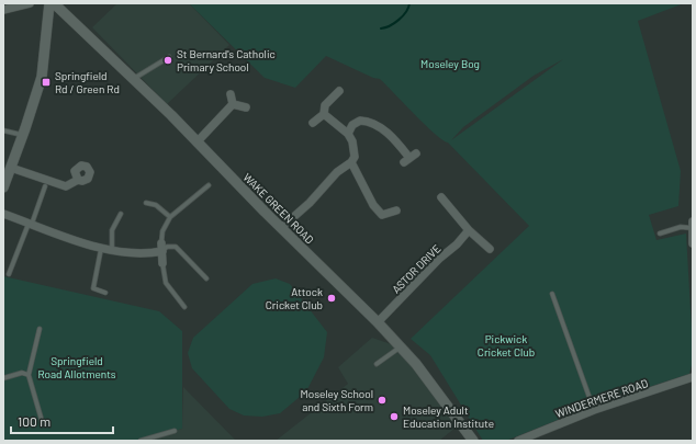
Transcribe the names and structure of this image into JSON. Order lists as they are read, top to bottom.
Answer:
{
  "streets": {
    "street": ["WAKE GREEN ROAD", "ASTOR DRIVE", "WINDERMERE ROAD"]
  },
  "crossings": [
    ["WAKE GREEN ROAD", "ASTOR DRIVE"]
  ],
  "parks": ["Moseley Bog", "Pickwick Cricket Club", "Springfield Road Allotments"],
  "places": {
    "other": [
      "St Bernard's Catholic Primary School",
      "Attock Cricket Club",
      "Moseley School and Sixth Form",
      "Moseley Adult Education Institute"
    ],
    "transit": ["Springfield Rd / Green Rd"]
  },
  "scale_bar": "100 m"
}
